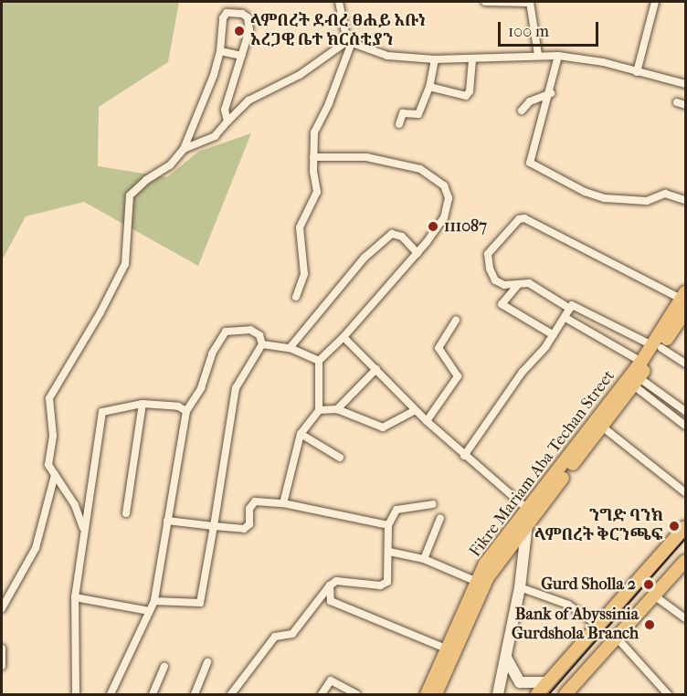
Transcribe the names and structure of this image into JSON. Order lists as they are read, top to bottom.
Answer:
{
  "streets": {
    "main road": ["Fikre Mariam Aba Techan Street"]
  },
  "places": [
    "ላምበረት ደብረ ፀሐይ አቡነ አረጋዊ ቤተ ክርስቲያን",
    "111087",
    "ንግድ ባንክ ላምበረት ቅርንጫፍ",
    "Gurd Sholla 2",
    "Bank of Abyssinia Gurdshola Branch"
  ],
  "scale_bar": "100 m"
}
